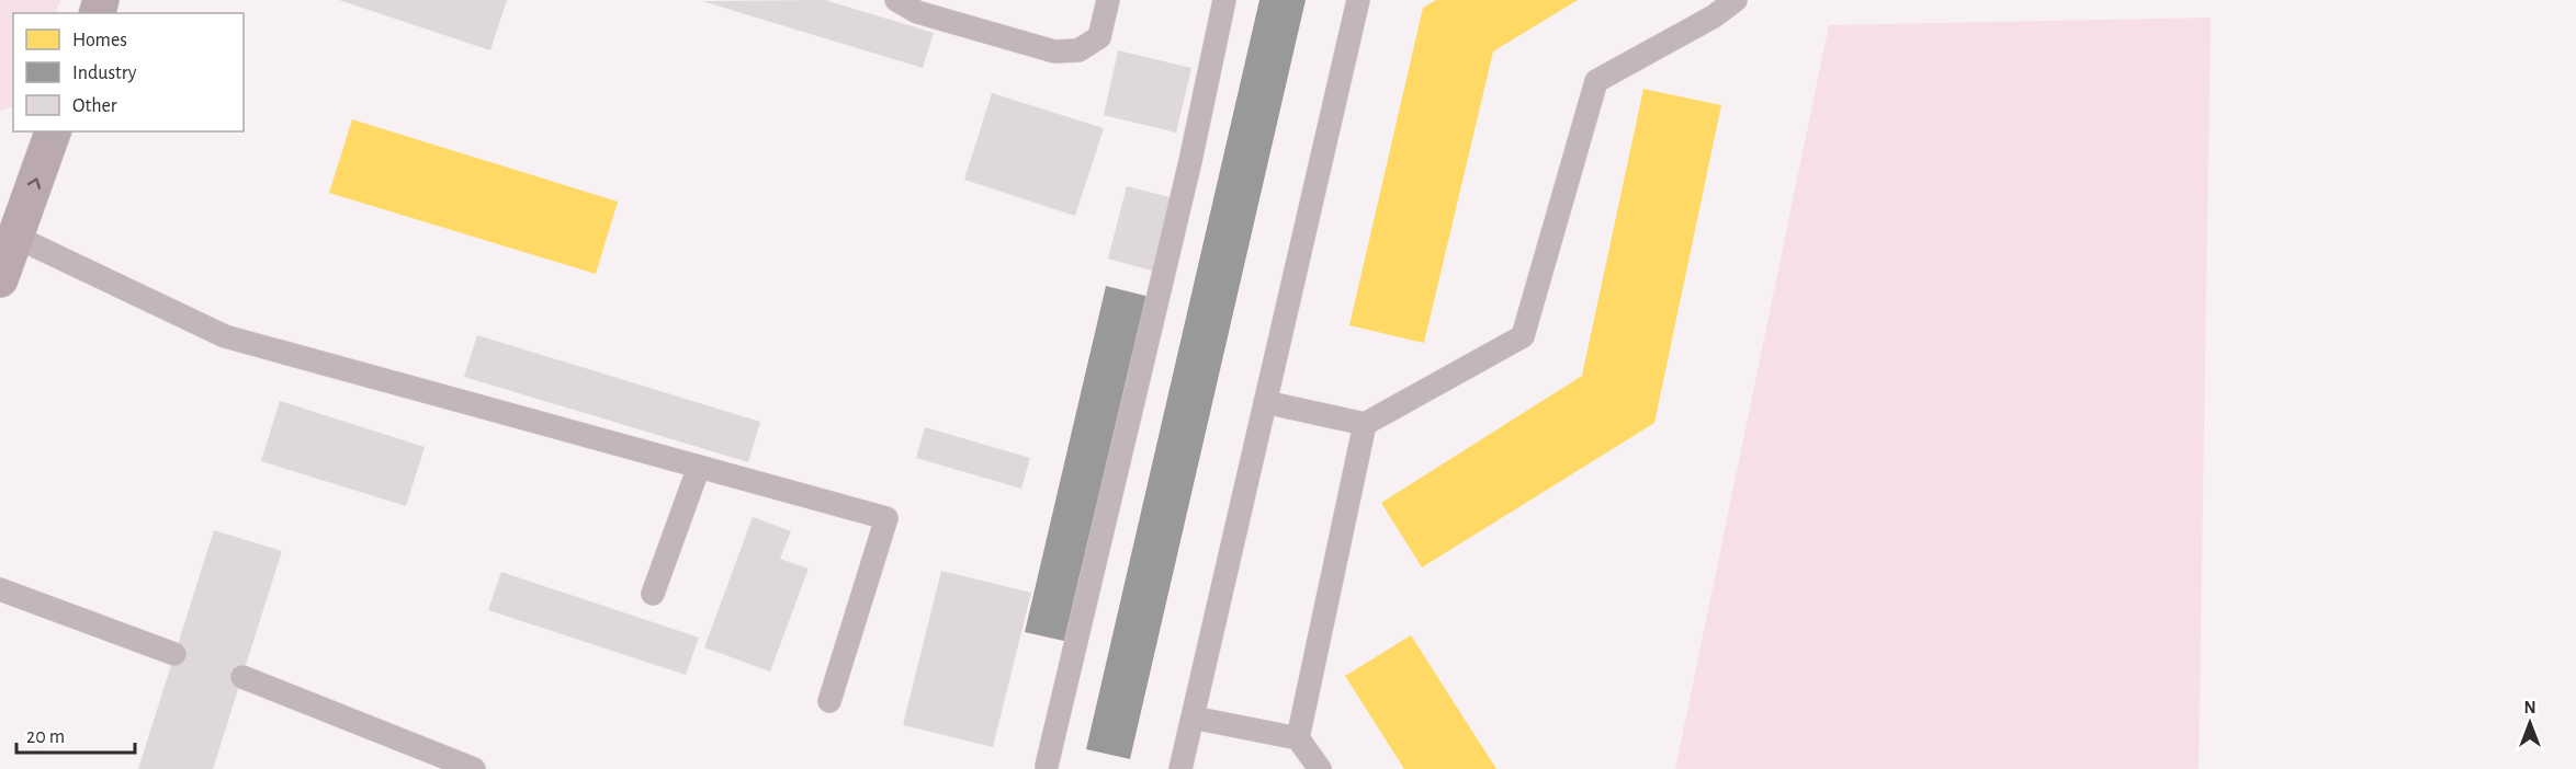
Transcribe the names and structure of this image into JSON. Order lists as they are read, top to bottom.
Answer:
{
  "legend": ["Homes", "Industry", "Other"],
  "scale_bar": "20 m",
  "north": "top"
}
